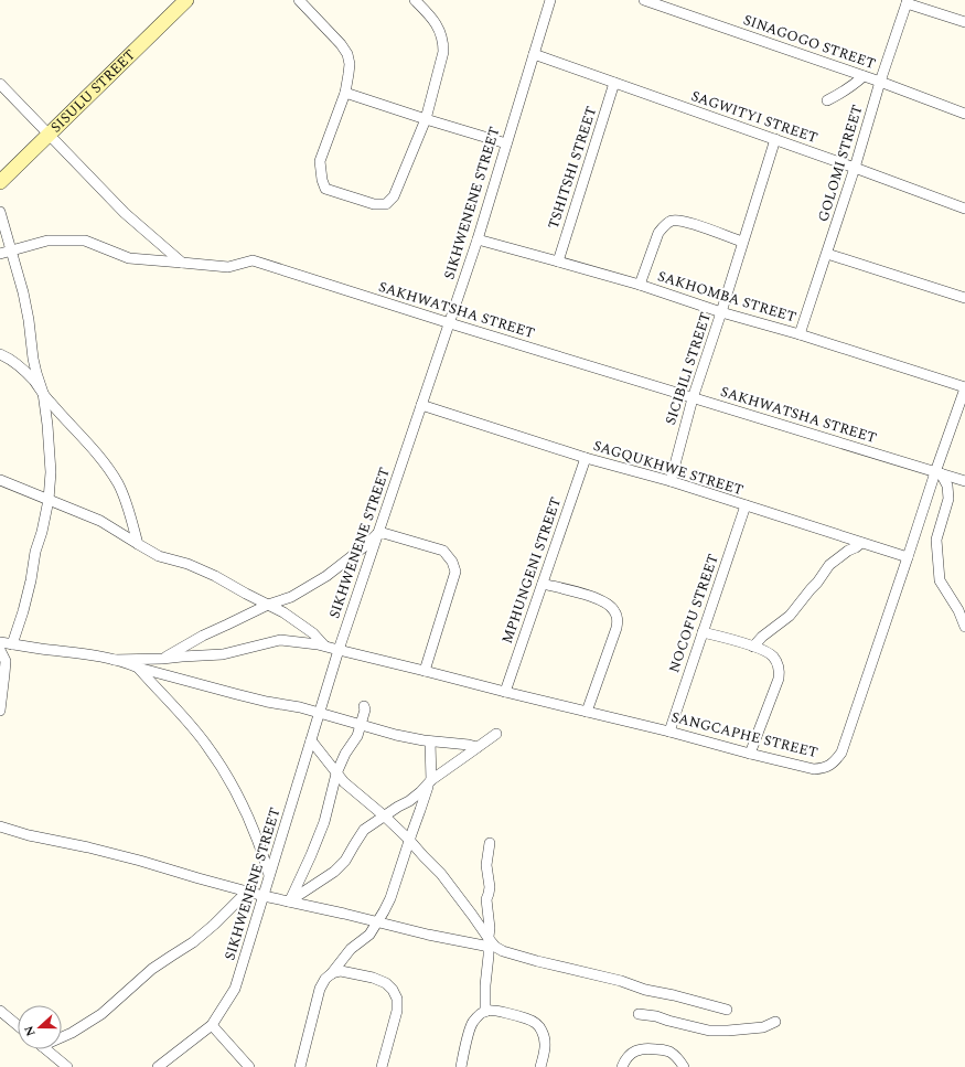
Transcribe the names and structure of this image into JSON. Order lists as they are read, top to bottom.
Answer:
{
  "streets": {
    "street": [
      "SINAGOGO STREET",
      "SISULU STREET",
      "SAGWITYI STREET",
      "GOLOMI STREET",
      "TSHITSHI STREET",
      "SIKHWENENE STREET",
      "SAKHOMBA STREET",
      "SAKHWATSHA STREET",
      "SICIBILI STREET",
      "SAGQUKHWE STREET",
      "MPHUNGENI STREET",
      "NOCOFU STREET",
      "SANGCAPHE STREET"
    ]
  },
  "crossings": [
    ["SINAGOGO STREET", "GOLOMI STREET"],
    ["SAGWITYI STREET", "GOLOMI STREET"],
    ["SAGWITYI STREET", "TSHITSHI STREET"],
    ["SAGWITYI STREET", "SIKHWENENE STREET"],
    ["SAGWITYI STREET", "SICIBILI STREET"],
    ["GOLOMI STREET", "SAKHOMBA STREET"],
    ["TSHITSHI STREET", "SAKHOMBA STREET"],
    ["SIKHWENENE STREET", "SAKHOMBA STREET"],
    ["SIKHWENENE STREET", "SAKHWATSHA STREET"],
    ["SIKHWENENE STREET", "SAGQUKHWE STREET"],
    ["SIKHWENENE STREET", "SANGCAPHE STREET"],
    ["SAKHOMBA STREET", "SICIBILI STREET"],
    ["SAKHOMBA STREET", "SANGCAPHE STREET"],
    ["SAKHWATSHA STREET", "SICIBILI STREET"],
    ["SAKHWATSHA STREET", "SANGCAPHE STREET"],
    ["SICIBILI STREET", "SAGQUKHWE STREET"],
    ["SAGQUKHWE STREET", "MPHUNGENI STREET"],
    ["SAGQUKHWE STREET", "NOCOFU STREET"],
    ["SAGQUKHWE STREET", "SANGCAPHE STREET"],
    ["MPHUNGENI STREET", "SANGCAPHE STREET"],
    ["NOCOFU STREET", "SANGCAPHE STREET"]
  ],
  "north": "left"
}
